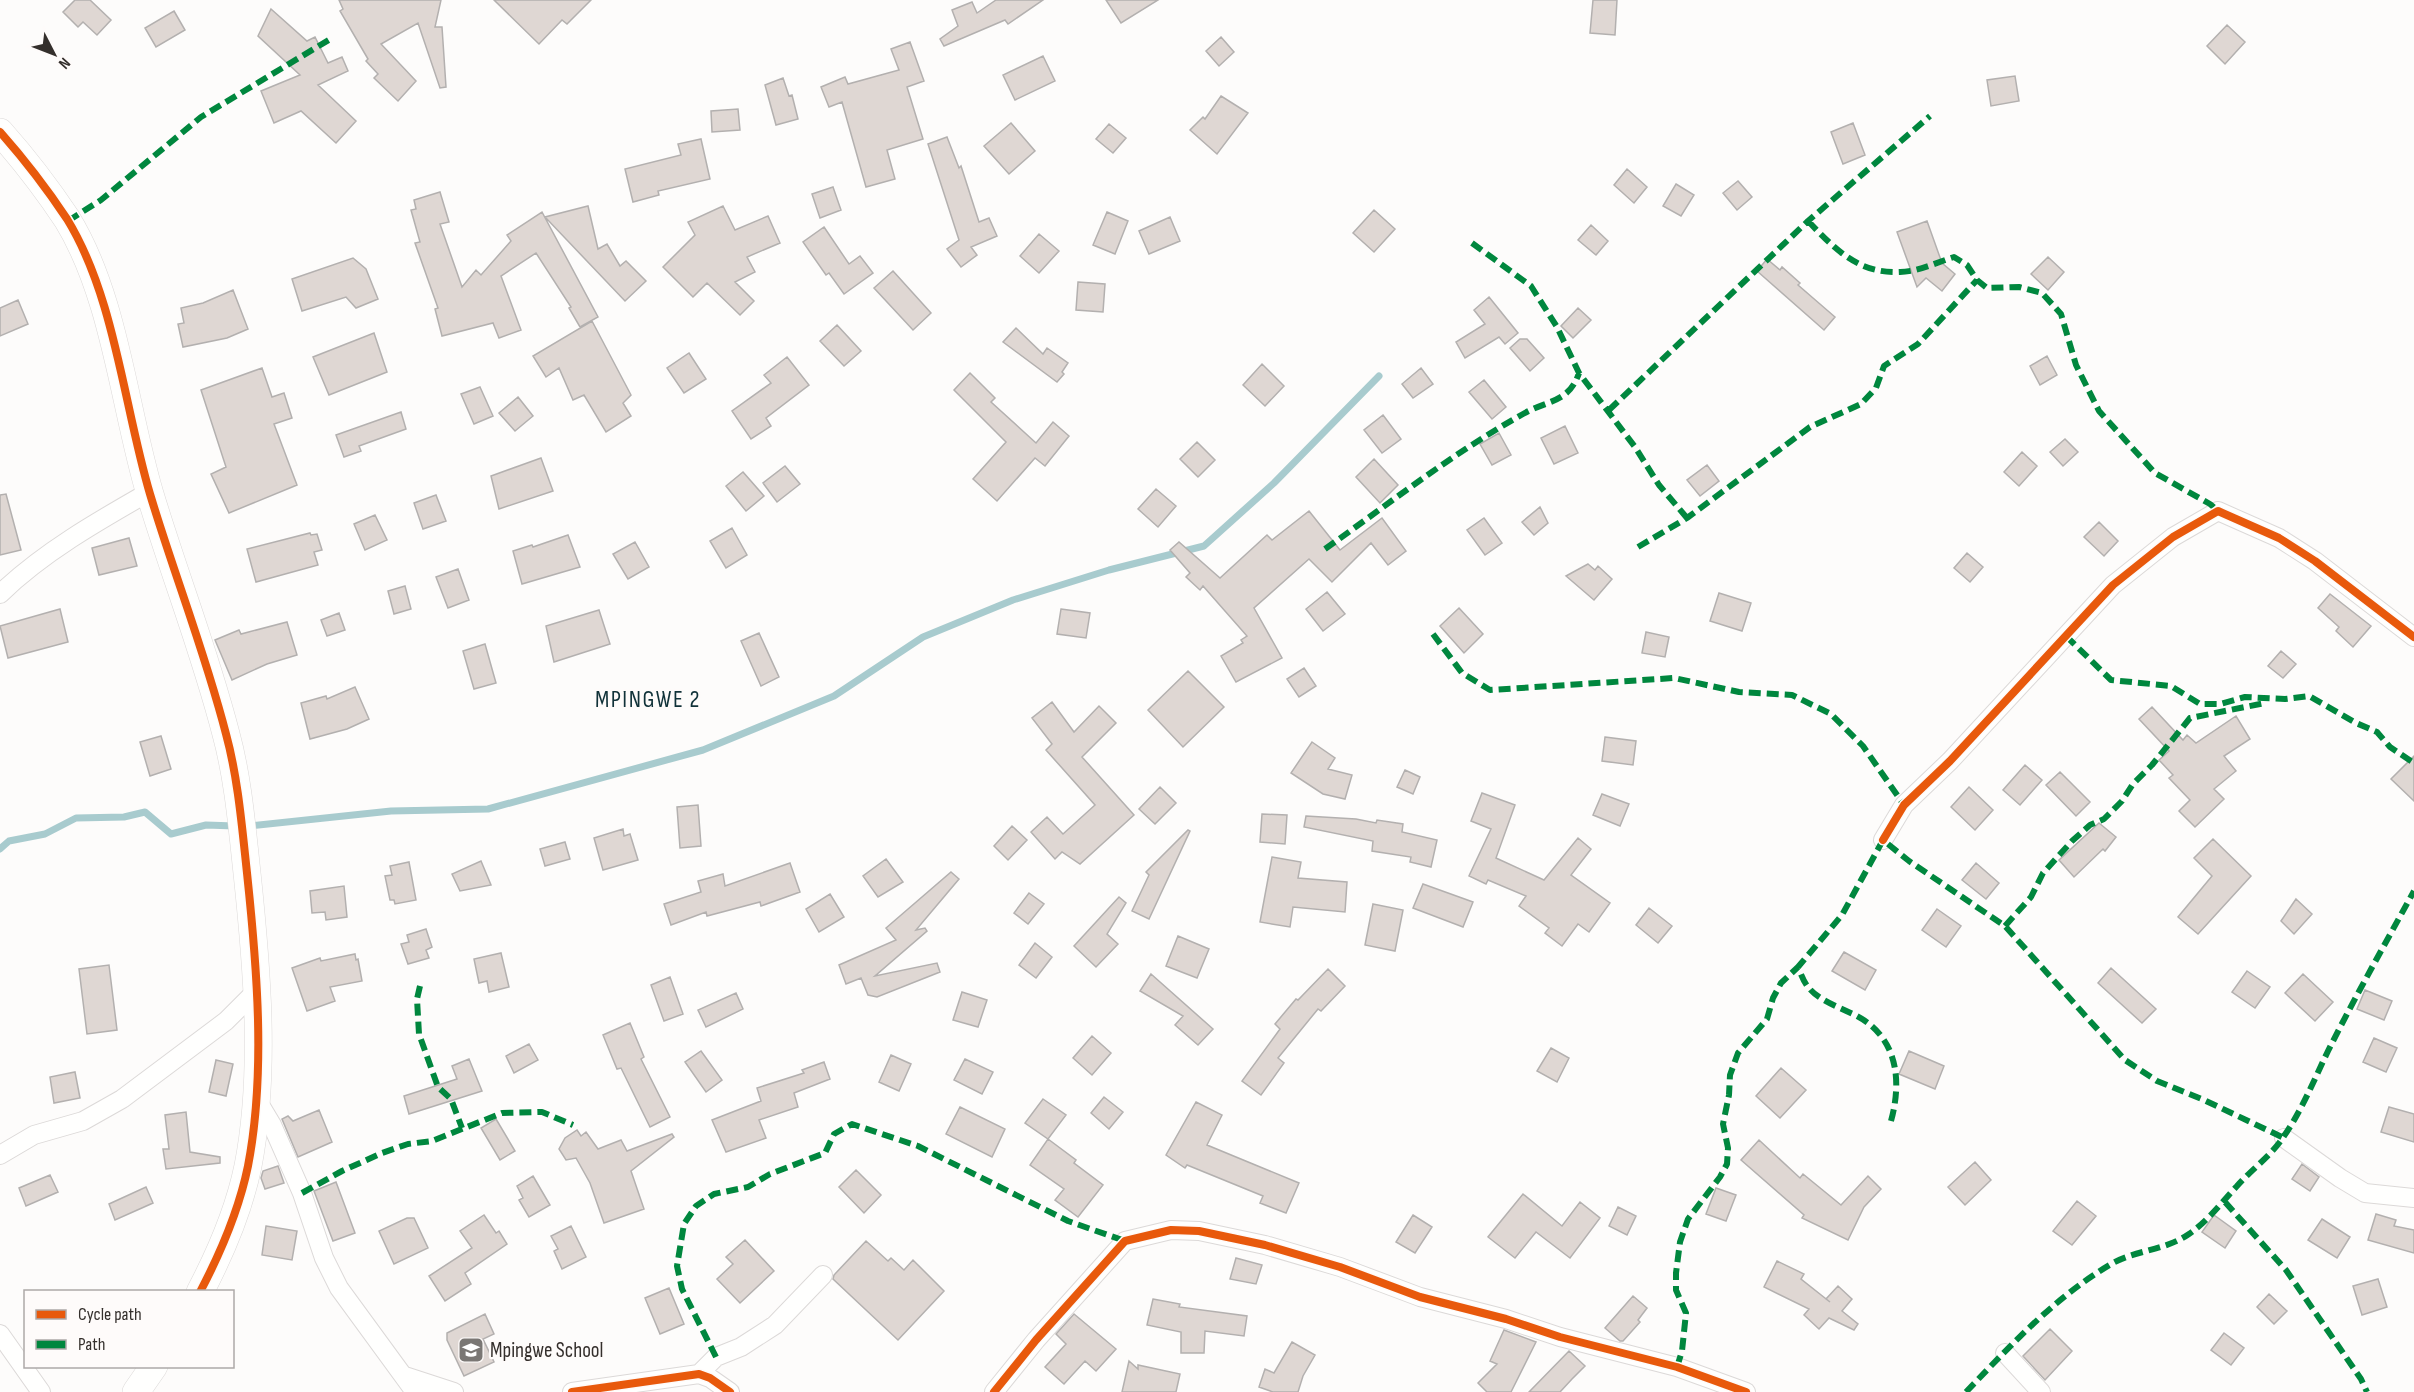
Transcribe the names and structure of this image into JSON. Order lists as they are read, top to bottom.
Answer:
{
  "districts": ["MPINGWE 2"],
  "places": {
    "school or university": ["Mpingwe School"]
  },
  "legend": ["Cycle path", "Path"],
  "north": "bottom right"
}
